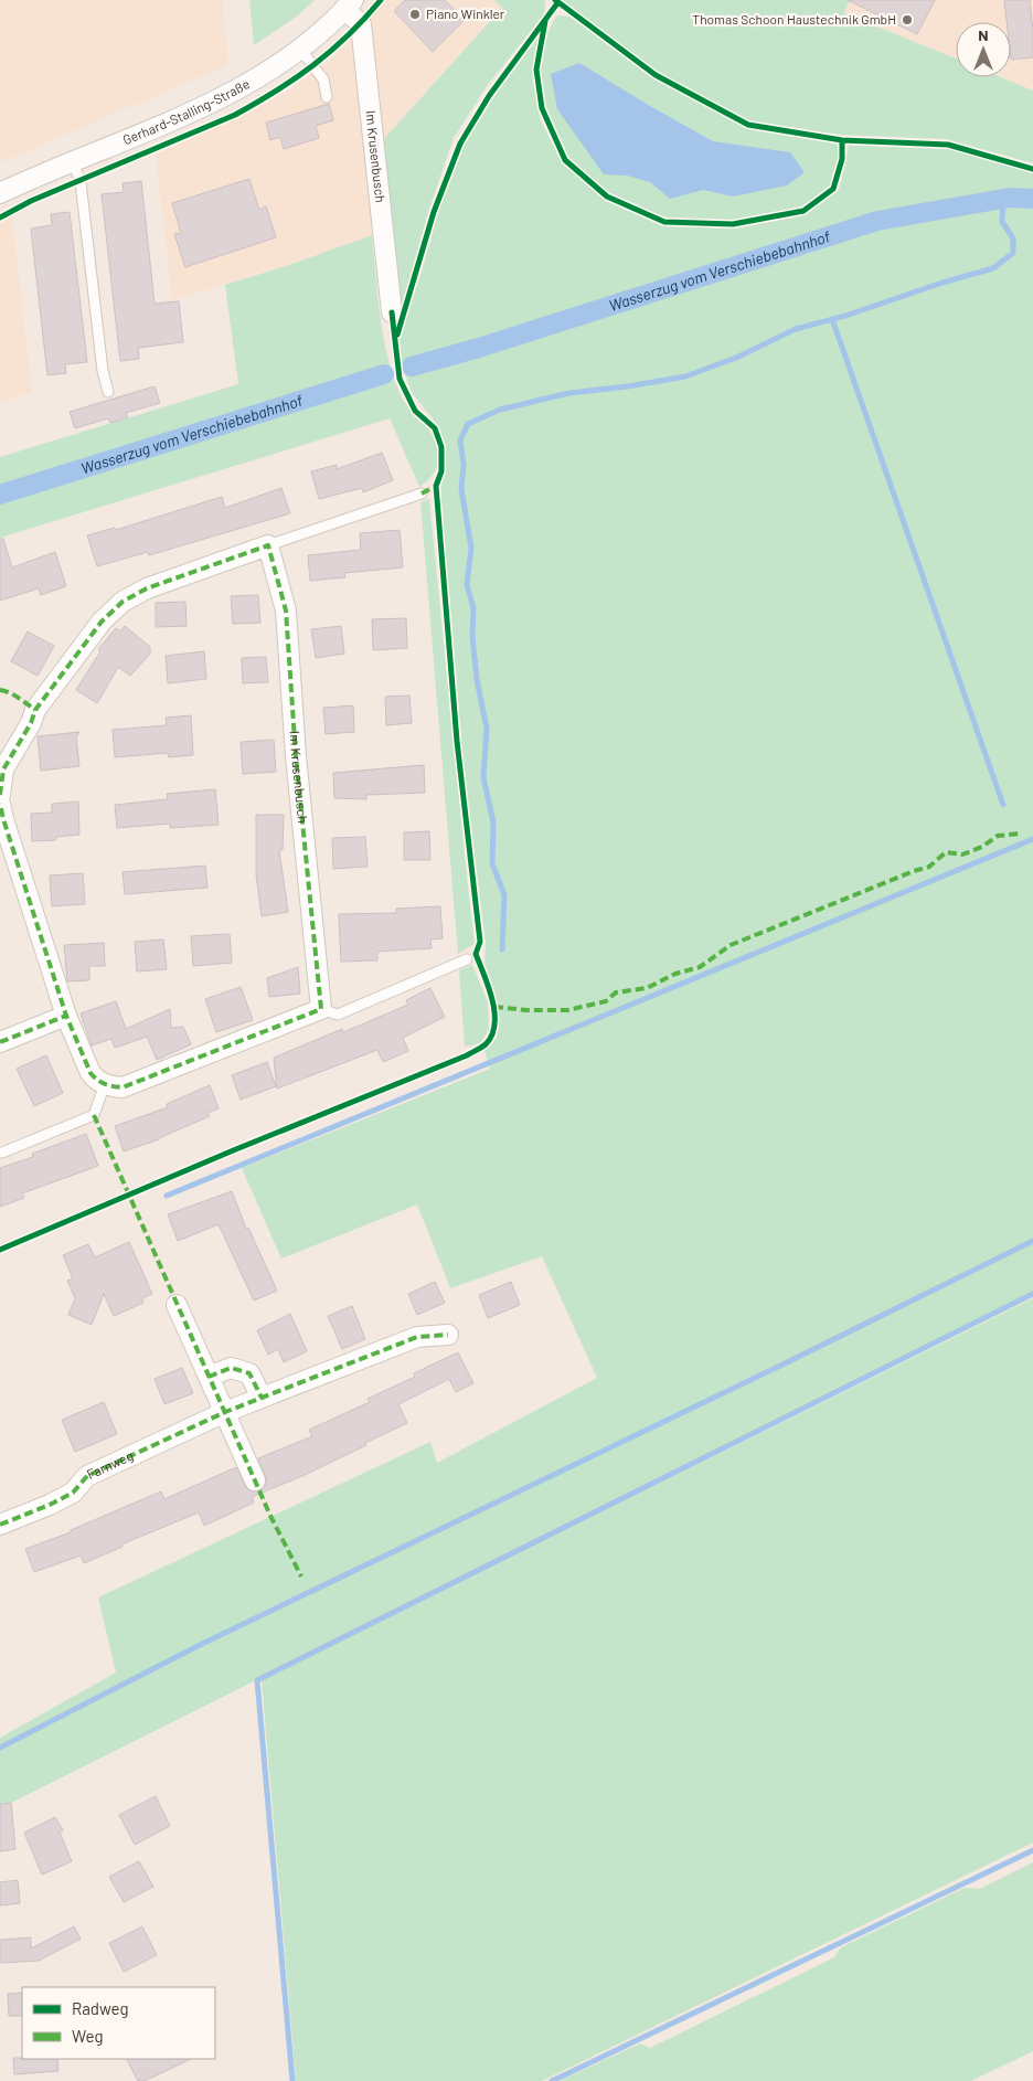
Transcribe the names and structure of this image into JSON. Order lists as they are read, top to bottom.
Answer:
{
  "streets": {
    "street": ["Gerhard-Stalling-Straße", "Im Krusenbusch", "Farnweg"]
  },
  "crossings": [
    ["Gerhard-Stalling-Straße", "Im Krusenbusch"]
  ],
  "water": ["Wasserzug vom Verschiebebahnhof"],
  "places": ["Piano Winkler", "Thomas Schoon Haustechnik GmbH"],
  "legend": ["Radweg", "Weg"],
  "north": "top"
}
